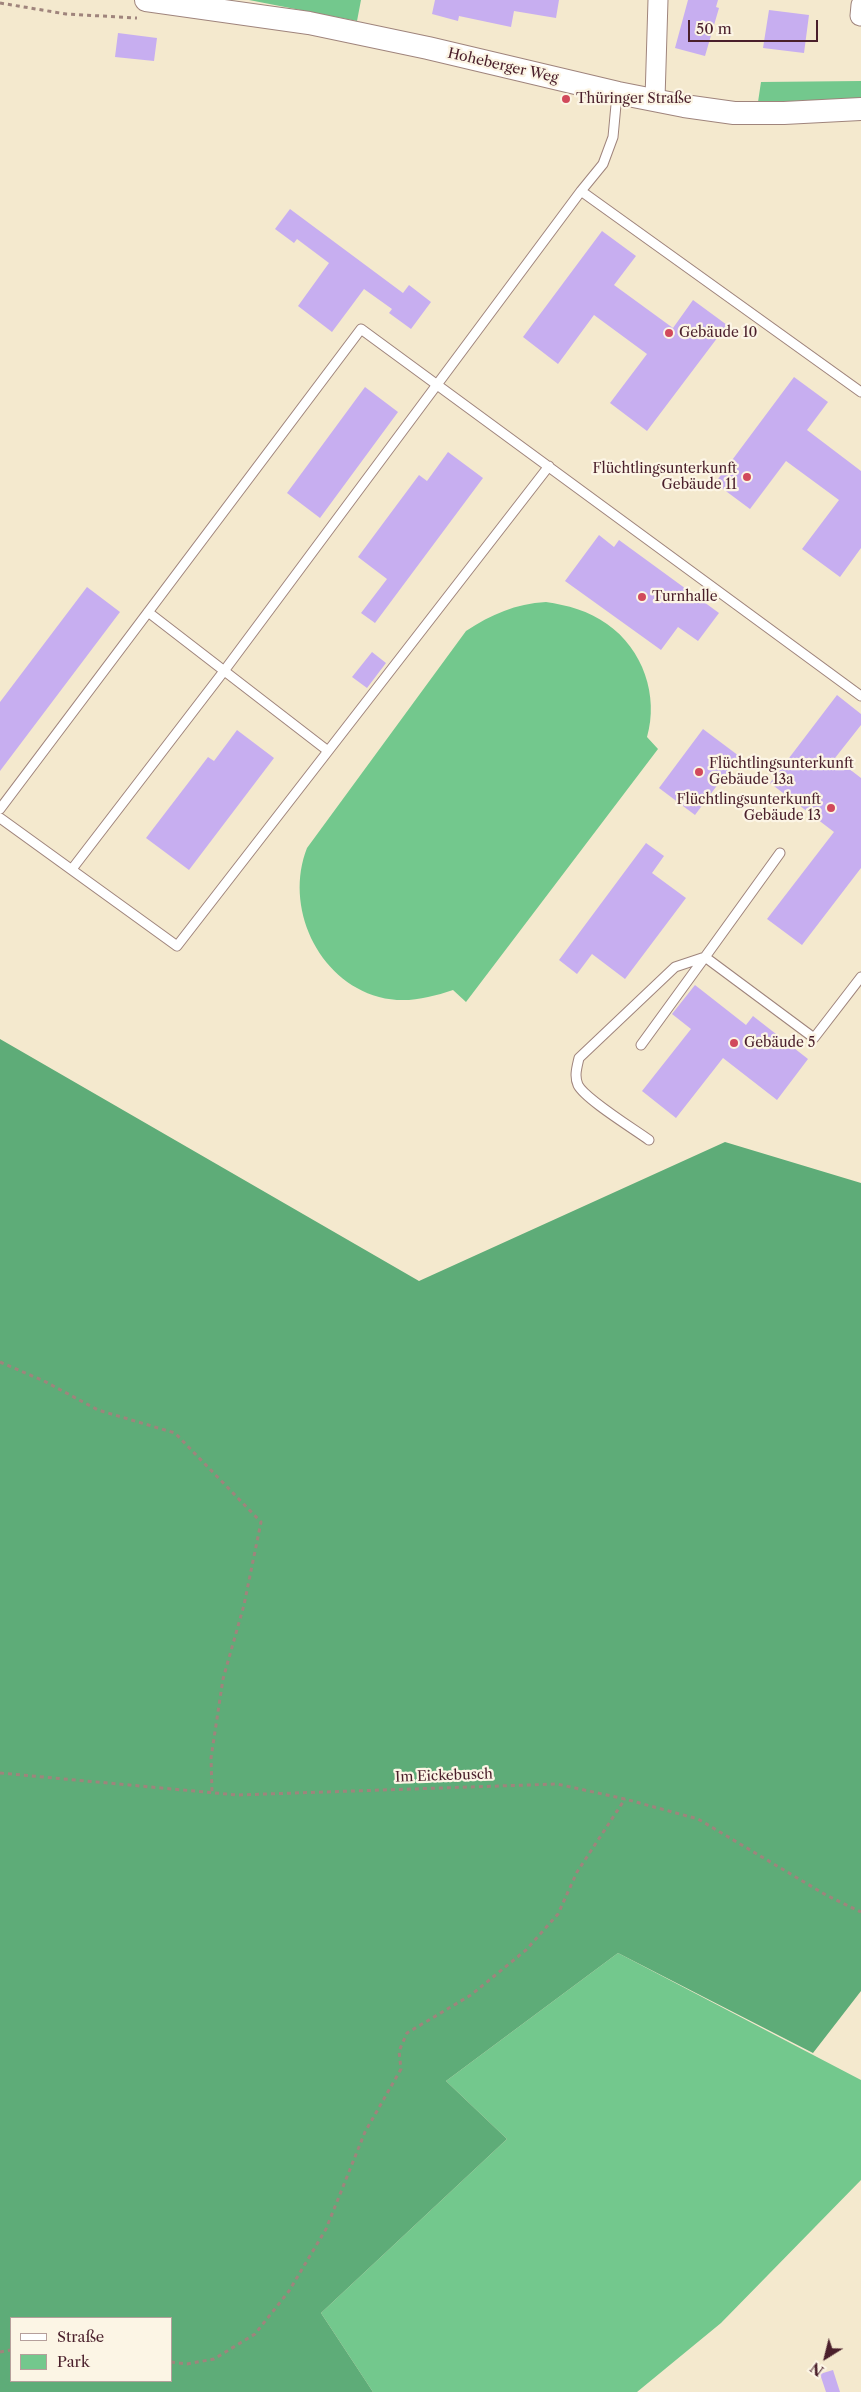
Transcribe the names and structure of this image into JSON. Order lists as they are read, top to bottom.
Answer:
{
  "streets": {
    "street": ["Hoheberger Weg"],
    "path": ["Im Eickebusch"]
  },
  "places": [
    "Thüringer Straße",
    "Gebäude 10",
    "Flüchtlingsunterkunft Gebäude 11",
    "Turnhalle",
    "Flüchtlingsunterkunft Gebäude 13a",
    "Flüchtlingsunterkunft Gebäude 13",
    "Gebäude 5"
  ],
  "legend": ["Straße", "Park"],
  "scale_bar": "50 m",
  "north": "bottom left"
}
